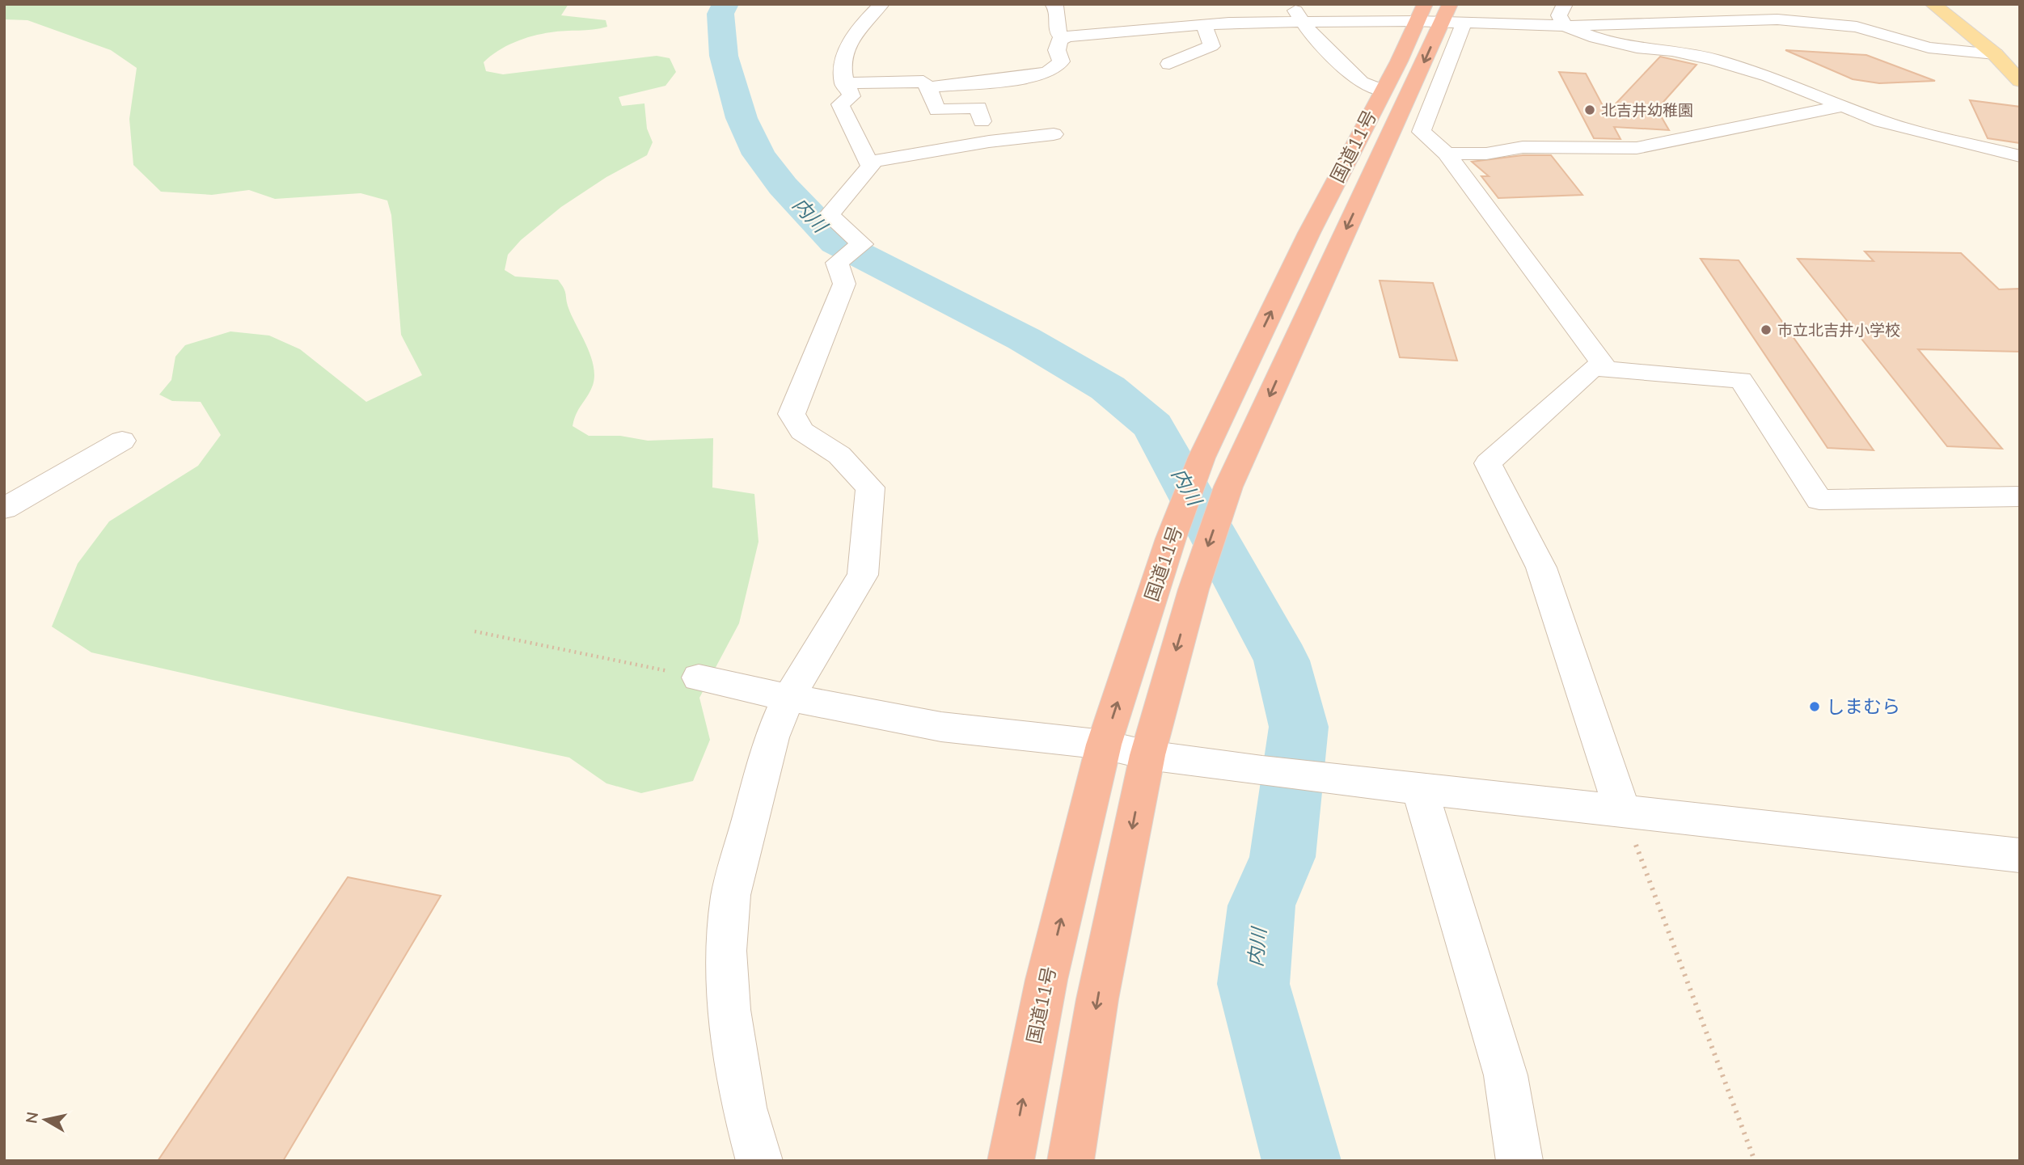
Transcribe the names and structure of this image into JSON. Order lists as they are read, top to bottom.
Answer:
{
  "streets": {
    "highway": ["国道11号"]
  },
  "water": ["内川"],
  "places": ["北吉井幼稚園", "市立北吉井小学校", "しまむら"],
  "north": "left"
}
